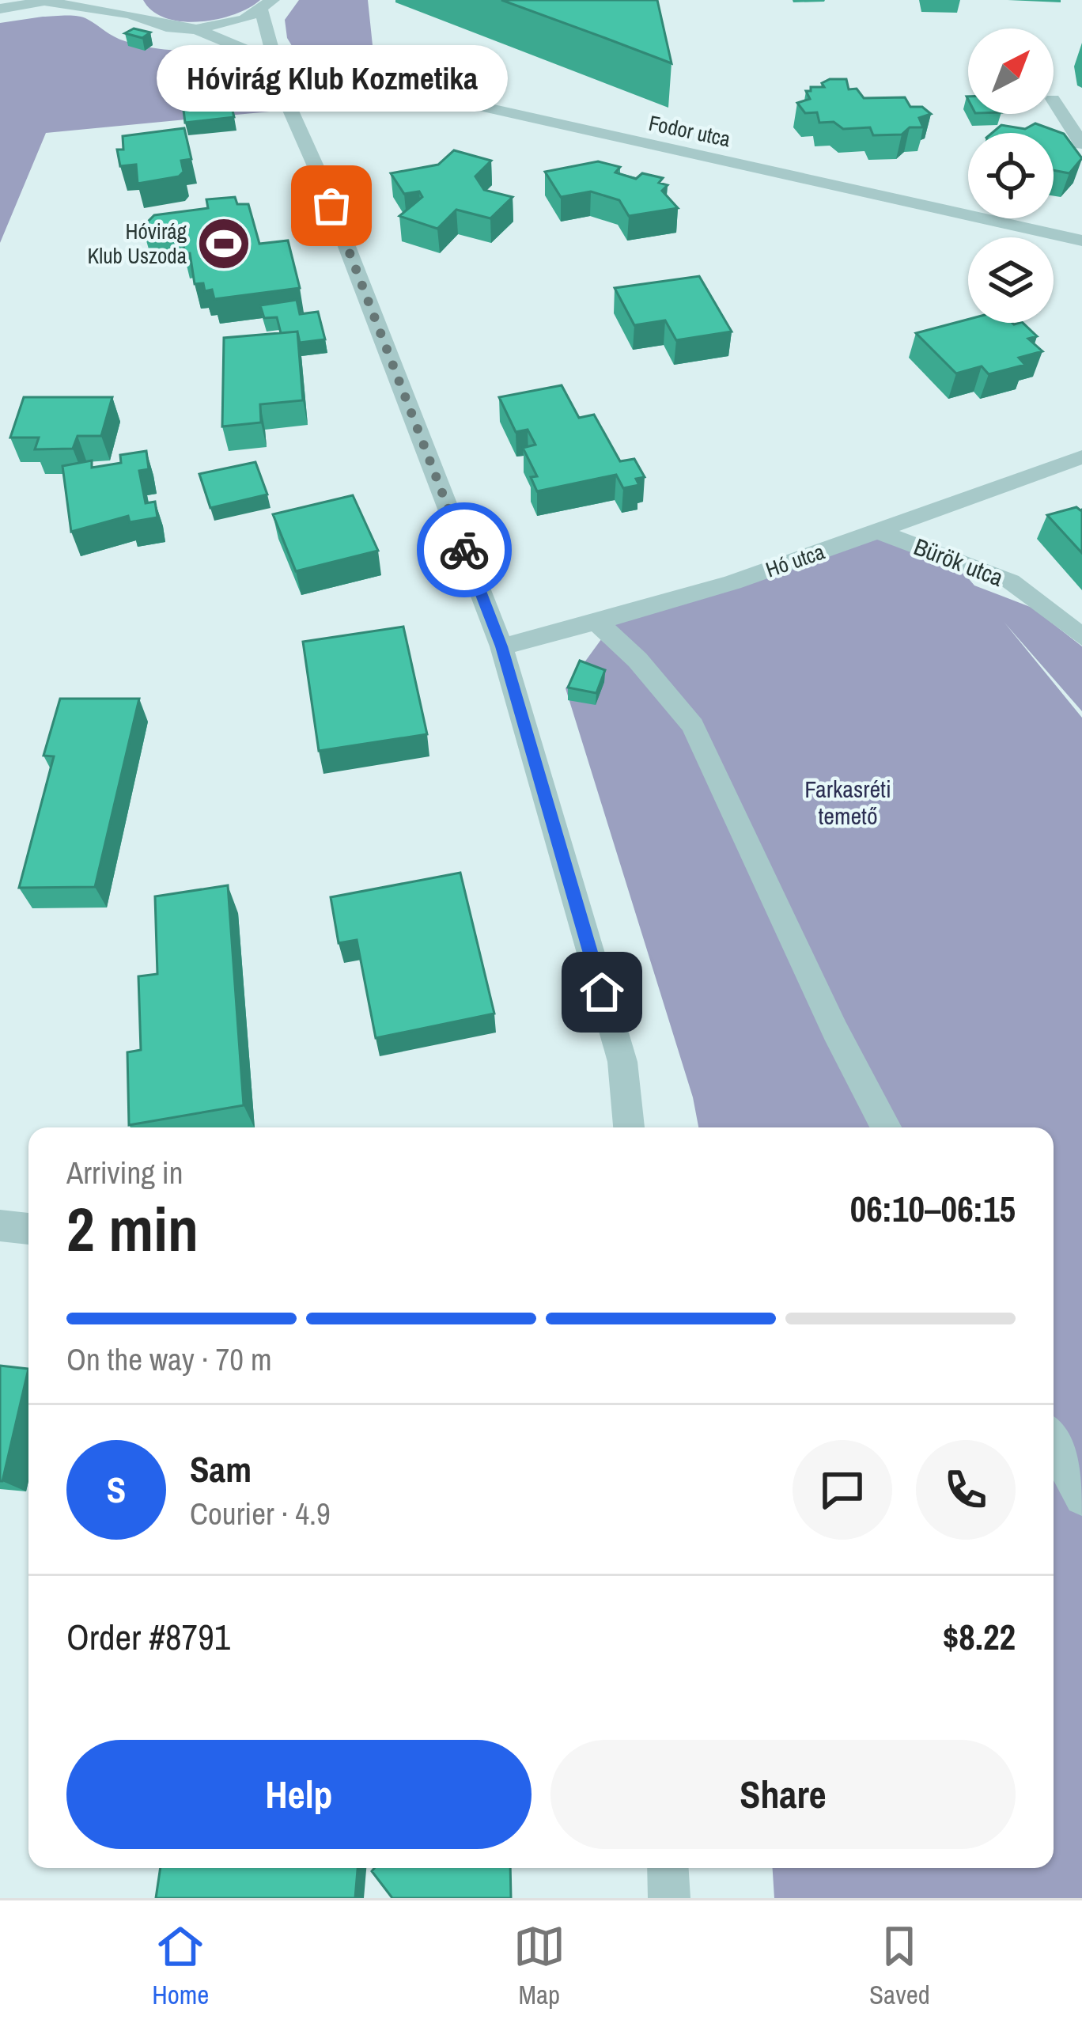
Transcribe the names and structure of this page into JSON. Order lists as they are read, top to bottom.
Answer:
{
  "streets": {
    "street": ["Fodor utca", "Hó utca", "Bürök utca"]
  },
  "crossings": [
    ["Hó utca", "Bürök utca"]
  ],
  "parks": ["Farkasréti temető"],
  "places": {
    "other": ["Hóvirág Klub Kozmetika"],
    "sports": ["Hóvirág Klub Uszoda"]
  },
  "north": "top right",
  "page": {
    "bubble": "Hóvirág Klub Kozmetika",
    "heading": ["2 min", "Arriving in", "06:10–06:15"],
    "panel": [
      "Sam",
      "Courier · 4.9",
      "Order #8791",
      "$8.22"
    ],
    "bar": "On the way · 70 m",
    "round": "S",
    "buttons": ["Help", "Share"],
    "tabs": ["Home", "Map", "Saved"]
  }
}
